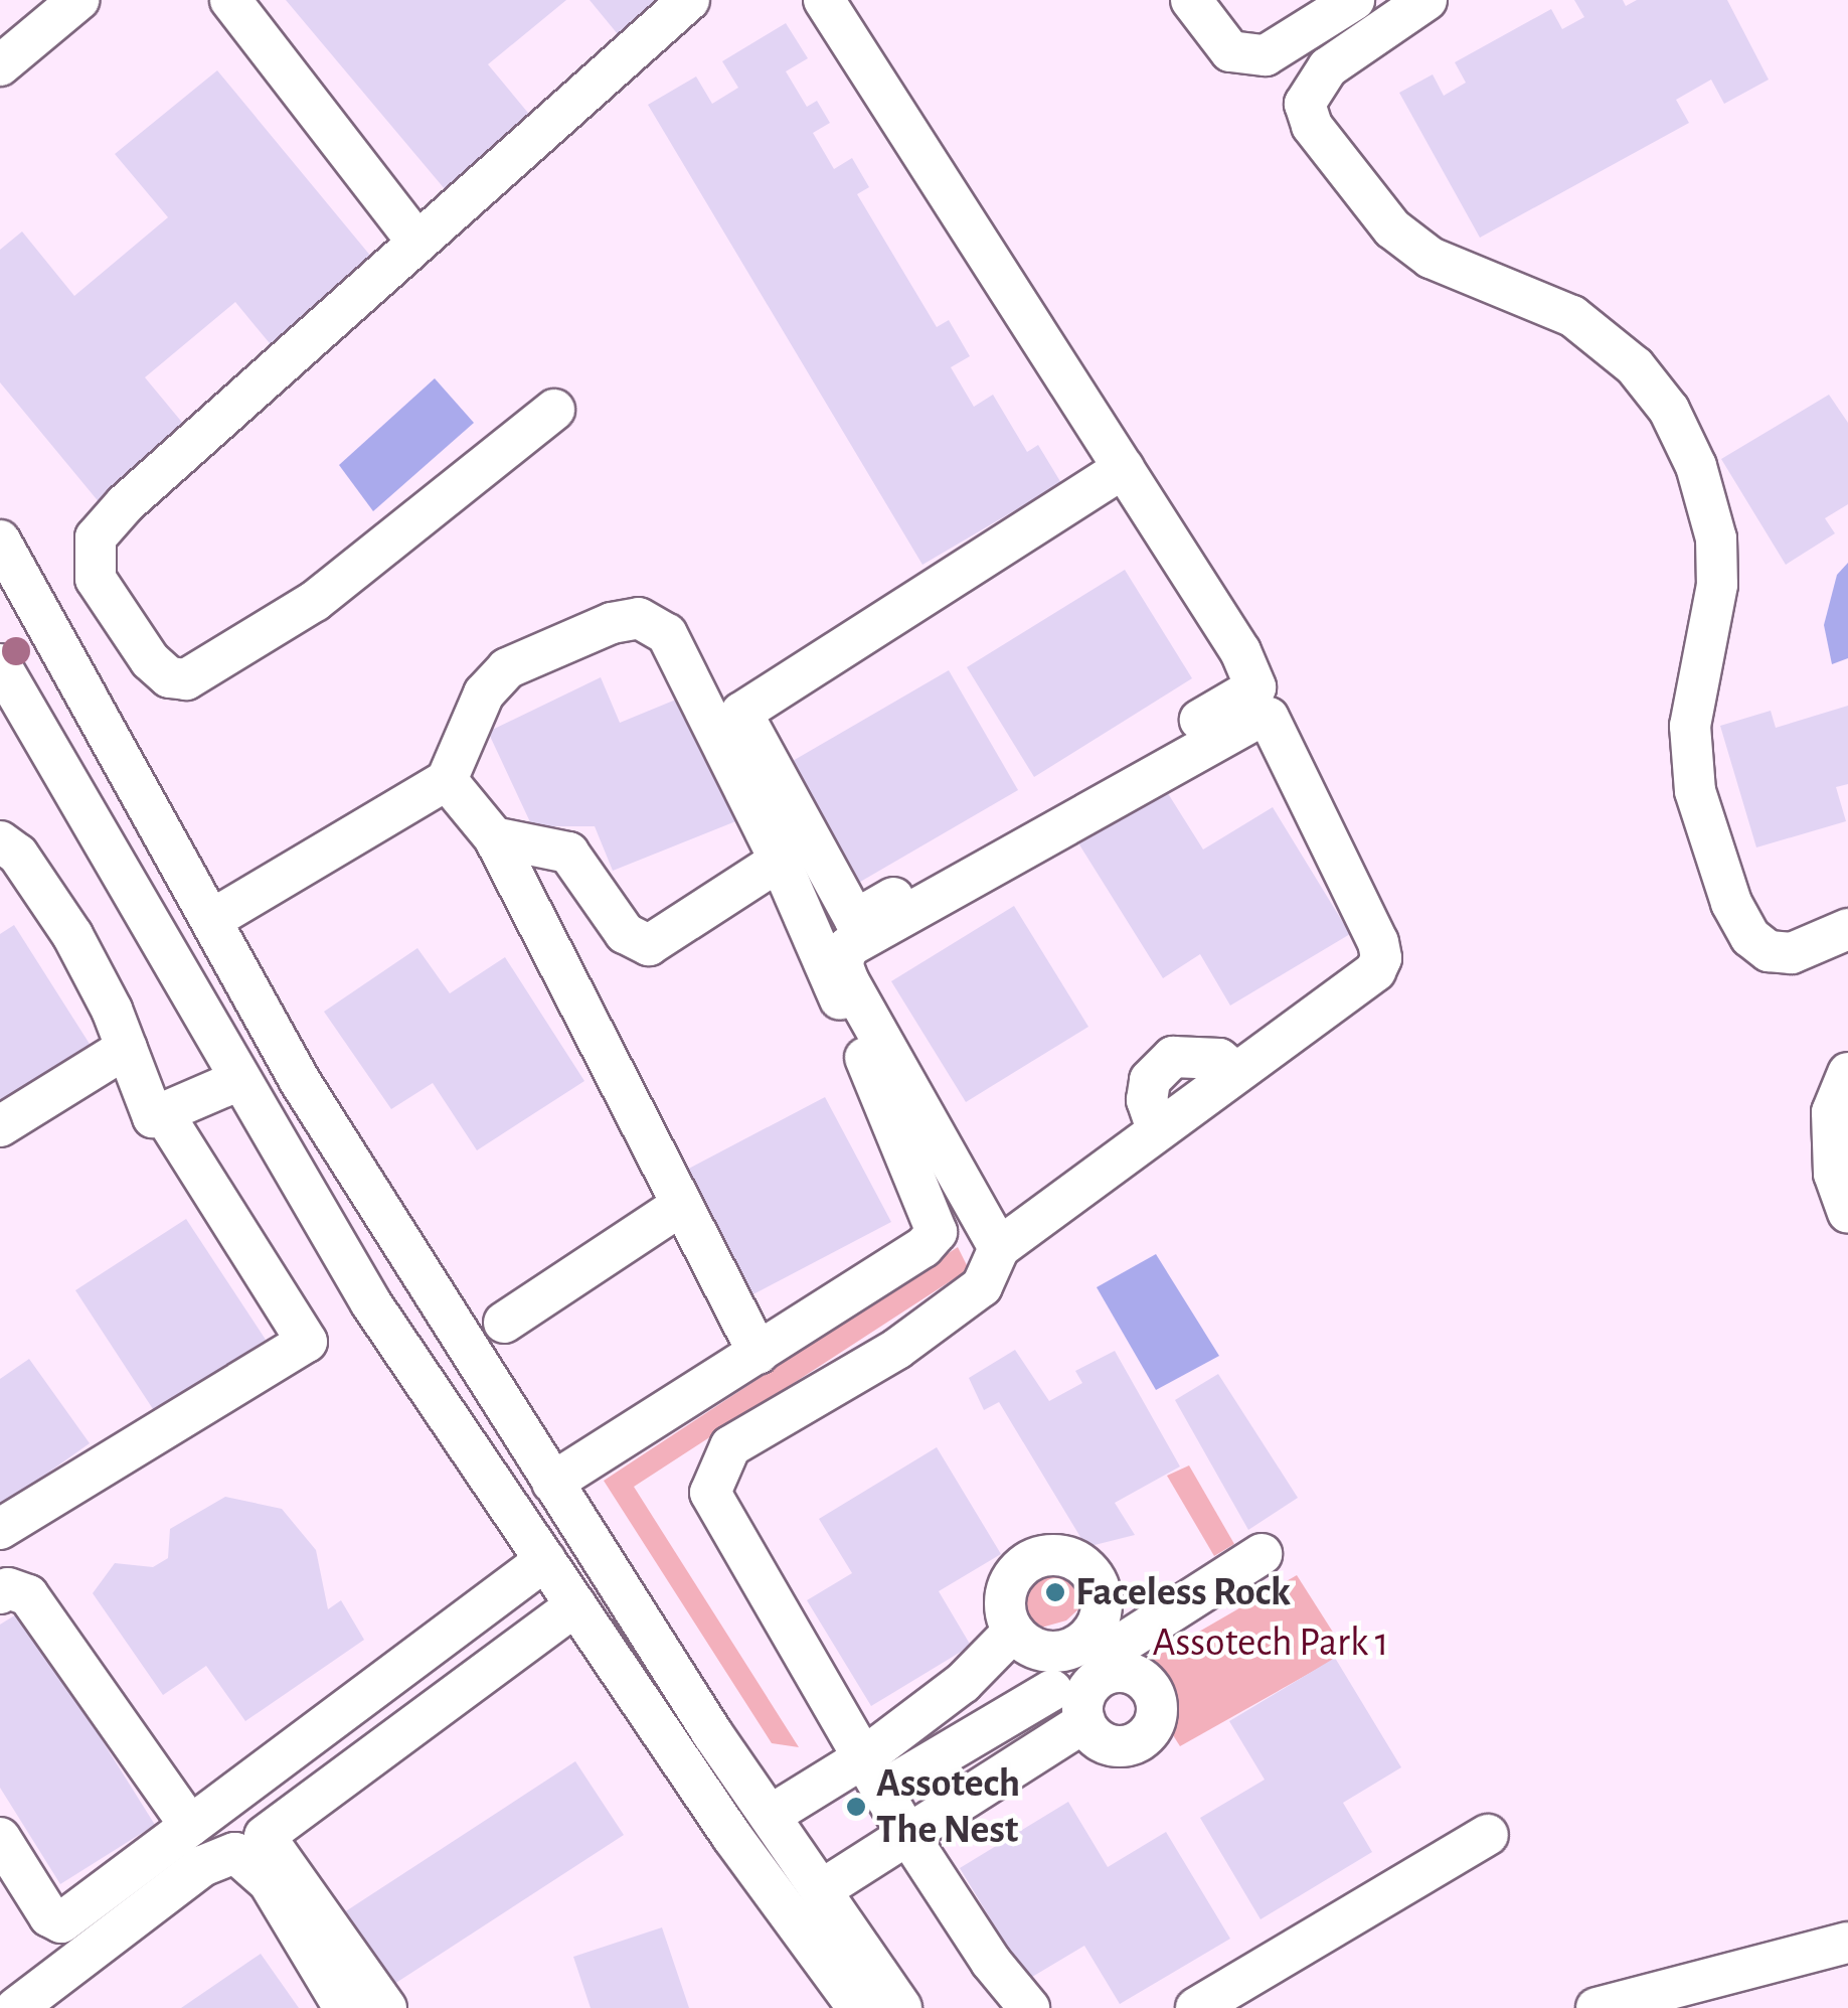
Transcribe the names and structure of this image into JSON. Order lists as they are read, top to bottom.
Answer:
{
  "parks": ["Assotech Park 1"],
  "places": ["Faceless Rock", "Assotech The Nest"]
}
